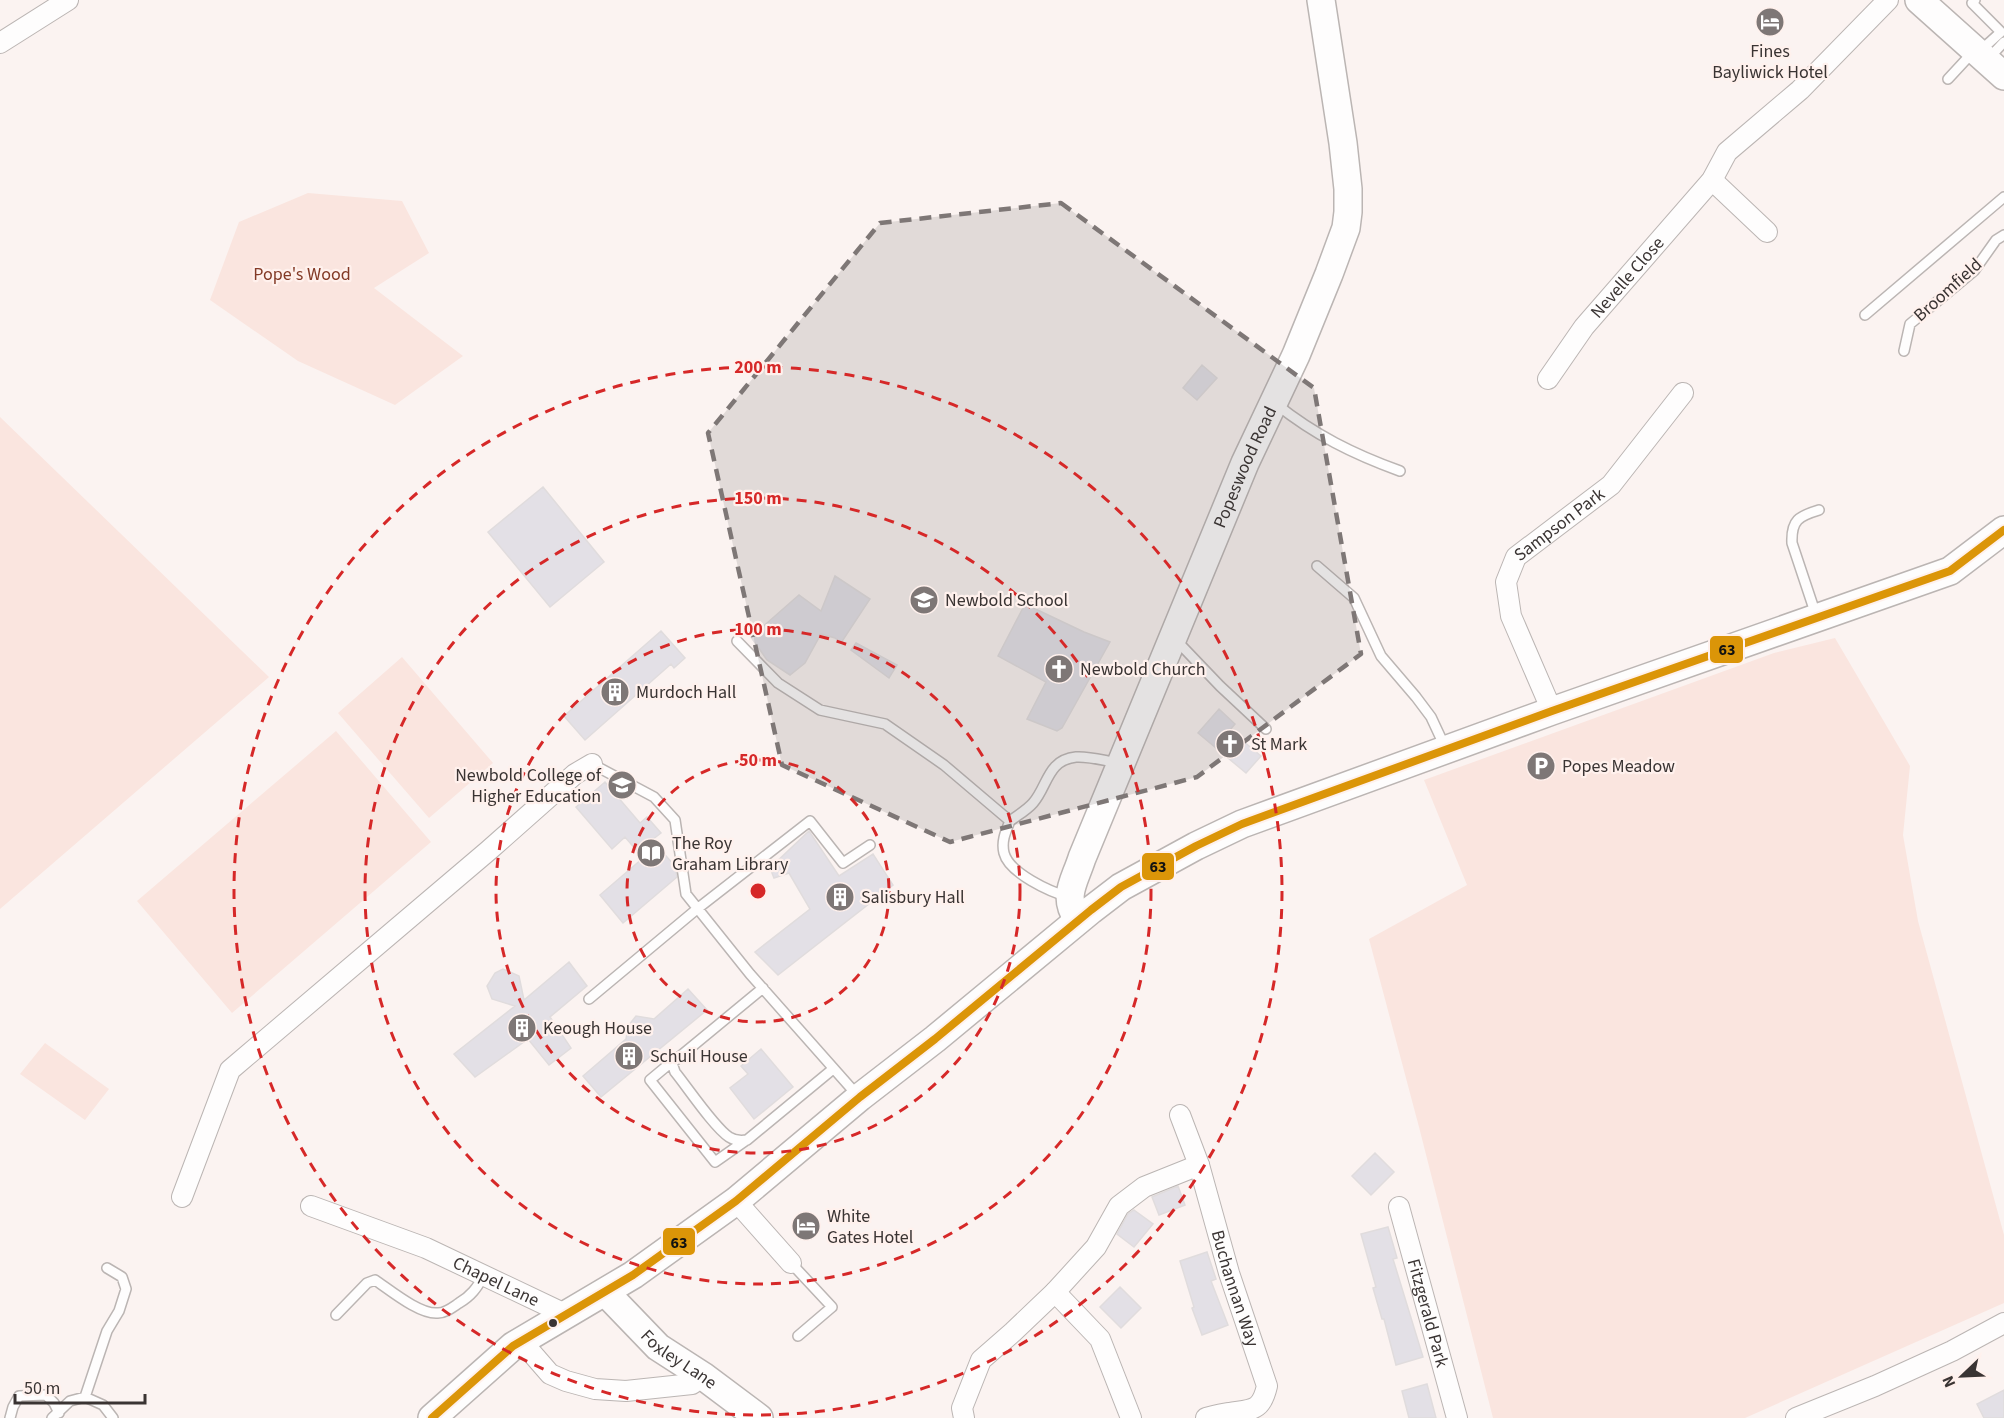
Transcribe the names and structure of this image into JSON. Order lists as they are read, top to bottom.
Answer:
{
  "streets": {
    "street": [
      "Nevelle Close",
      "Popeswood Road",
      "Sampson Park",
      "Chapel Lane",
      "Buchannan Way",
      "Fitzgerald Park",
      "Foxley Lane"
    ],
    "lane": ["Broomfield"]
  },
  "parks": ["Pope's Wood"],
  "places": {
    "hotel": ["Fines Bayliwick Hotel", "White Gates Hotel"],
    "school or university": ["Newbold School", "Newbold College of Higher Education"],
    "church": ["Newbold Church", "St Mark"],
    "building": [
      "Murdoch Hall",
      "Salisbury Hall",
      "Keough House",
      "Schuil House"
    ],
    "parking": ["Popes Meadow"],
    "library": ["The Roy Graham Library"]
  },
  "lines": ["transit line 63"],
  "scale_bar": "50 m",
  "north": "bottom left",
  "rings": [
    "200 m",
    "150 m",
    "100 m",
    "50 m"
  ]
}
